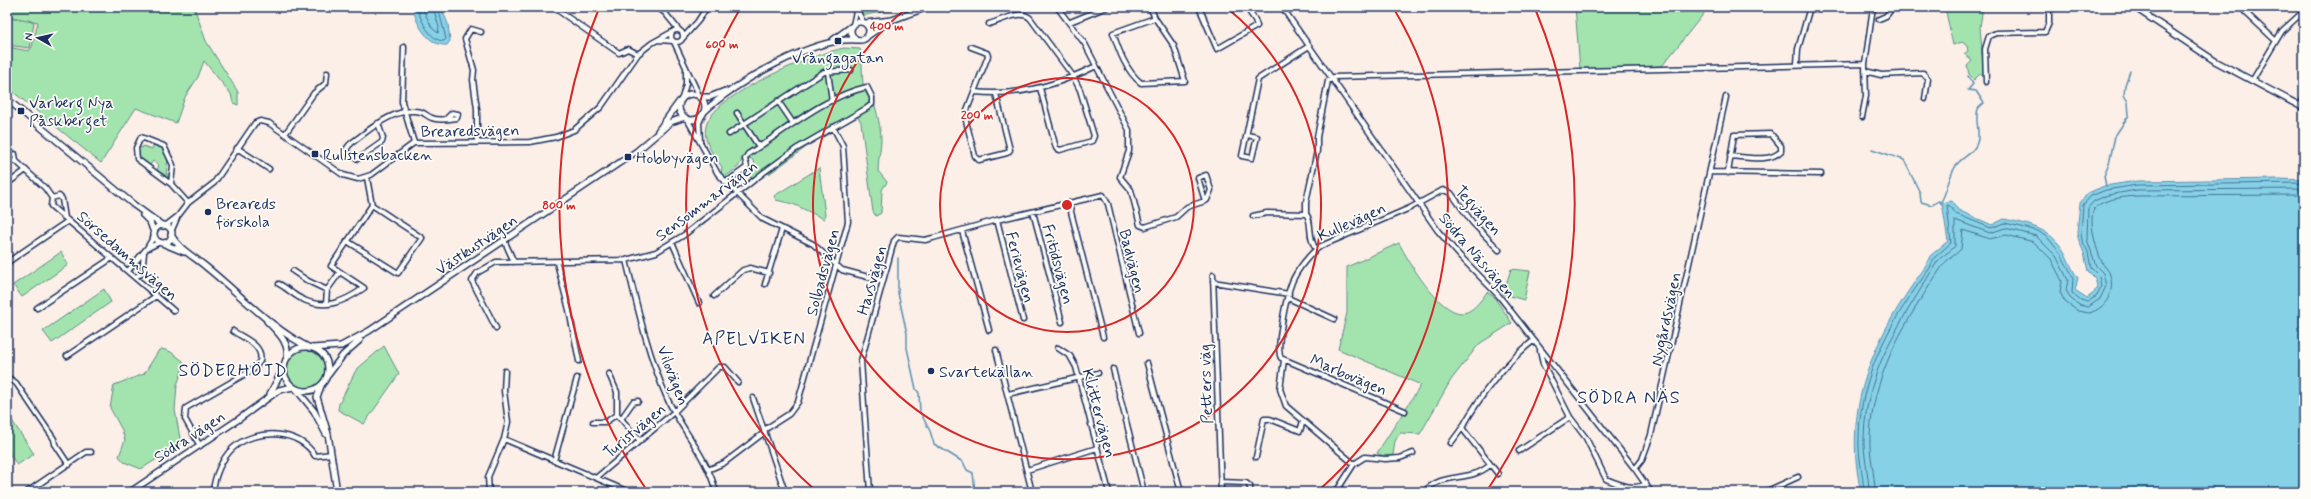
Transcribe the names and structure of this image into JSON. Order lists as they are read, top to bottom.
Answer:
{
  "streets": {
    "street": [
      "Brearedsvägen",
      "Sensommarvägen",
      "Tegvägen",
      "Kullevägen",
      "Västkustvägen",
      "Sörsedammsvägen",
      "Södra Näsvägen",
      "Badvägen",
      "Fritidsvägen",
      "Ferievägen",
      "Solbadsvägen",
      "Havsvägen",
      "Nygårdsvägen",
      "Marbovägen",
      "Vilovägen",
      "Petters väg",
      "Klittervägen",
      "Turistvägen",
      "Södra vägen"
    ]
  },
  "crossings": [
    ["Sensommarvägen", "Solbadsvägen"],
    ["Sensommarvägen", "Vilovägen"],
    ["Tegvägen", "Kullevägen"],
    ["Tegvägen", "Södra Näsvägen"],
    ["Kullevägen", "Södra Näsvägen"],
    ["Kullevägen", "Marbovägen"],
    ["Västkustvägen", "Södra vägen"],
    ["Södra Näsvägen", "Nygårdsvägen"],
    ["Badvägen", "Havsvägen"],
    ["Fritidsvägen", "Havsvägen"],
    ["Ferievägen", "Havsvägen"],
    ["Solbadsvägen", "Vilovägen"],
    ["Vilovägen", "Turistvägen"]
  ],
  "districts": ["APELVIKEN", "SÖDERHÖJD", "SÖDRA NÄS"],
  "places": {
    "transit": [
      "Vrångagatan",
      "Varberg Nya Påskberget",
      "Rullstensbacken",
      "Hobbyvägen"
    ],
    "other": ["Breareds förskola", "Svartekällan"]
  },
  "north": "left",
  "rings": [
    "400 m",
    "600 m",
    "200 m",
    "800 m"
  ]
}
